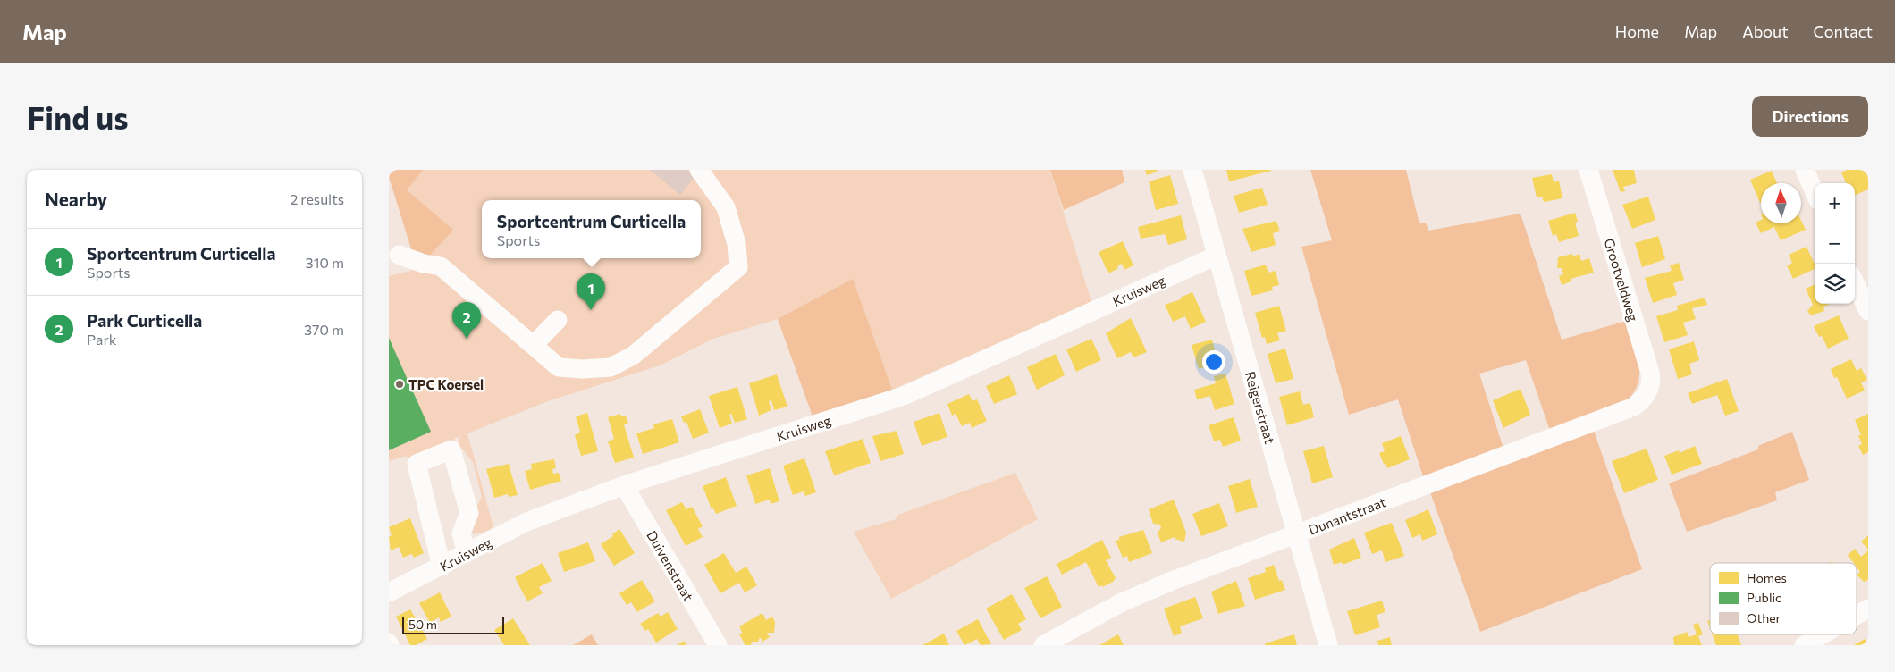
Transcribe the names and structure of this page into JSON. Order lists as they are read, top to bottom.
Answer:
{
  "streets": {
    "street": [
      "Grootveldweg",
      "Kruisweg",
      "Reigerstraat",
      "Dunantstraat",
      "Duivenstraat"
    ]
  },
  "crossings": [
    ["Grootveldweg", "Dunantstraat"],
    ["Kruisweg", "Reigerstraat"],
    ["Kruisweg", "Duivenstraat"],
    ["Reigerstraat", "Dunantstraat"]
  ],
  "places": ["TPC Koersel"],
  "legend": ["Homes", "Public", "Other"],
  "scale_bar": "50 m",
  "north": "top",
  "page": {
    "header": "Map",
    "nav": [
      "Home",
      "Map",
      "About",
      "Contact"
    ],
    "buttons": "Directions",
    "title": "Find us",
    "heading": ["Nearby", "2 results"],
    "map_buttons": ["+", "−"],
    "popup": ["Sportcentrum Curticella", "Sports"],
    "list": [
      {
        "mark": "1",
        "name": "Sportcentrum Curticella",
        "note": "Sports",
        "value": "310 m"
      },
      {
        "mark": "2",
        "name": "Park Curticella",
        "note": "Park",
        "value": "370 m"
      }
    ],
    "pins": ["1", "2"],
    "scale": "50 m"
  }
}
